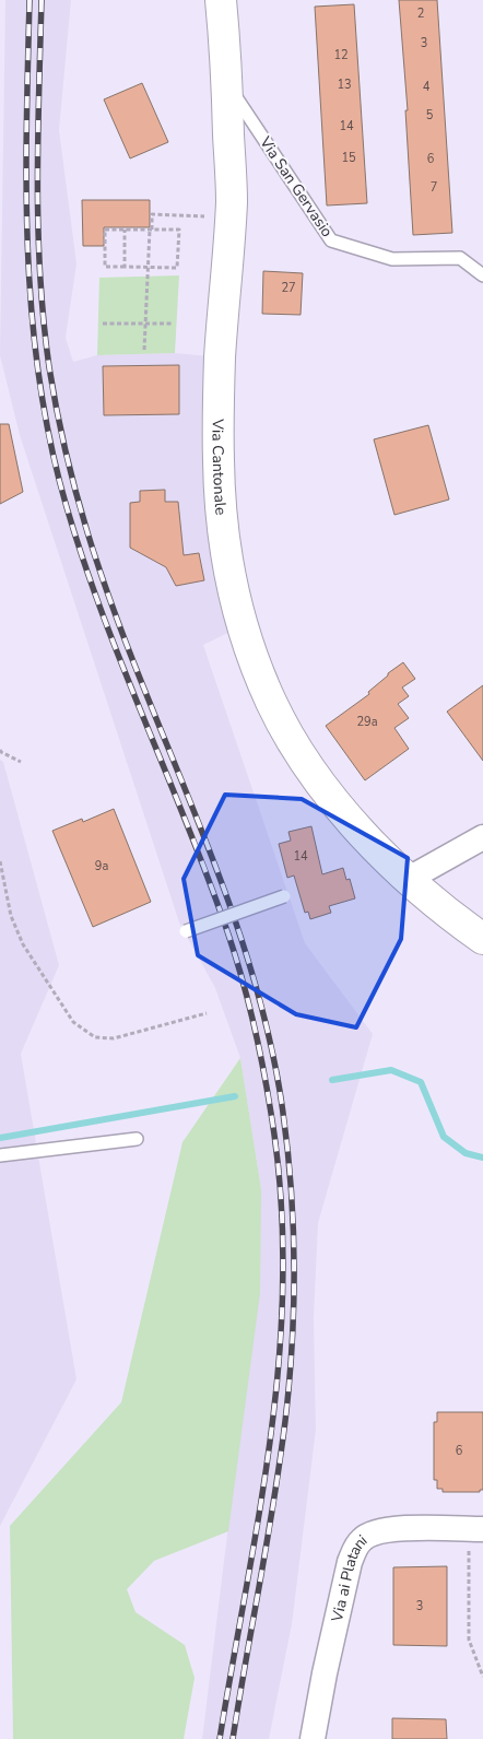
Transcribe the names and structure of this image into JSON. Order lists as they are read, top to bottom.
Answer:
{
  "streets": {
    "main road": ["Via Cantonale"],
    "street": ["Via ai Platani"],
    "lane": ["Via San Gervasio"]
  },
  "crossings": [
    ["Via San Gervasio", "Via Cantonale"]
  ],
  "house_numbers": [
    "2",
    "3",
    "12",
    "13",
    "4",
    "5",
    "14",
    "15",
    "6",
    "7",
    "27",
    "29a",
    "14",
    "9a",
    "6",
    "3"
  ]
}
